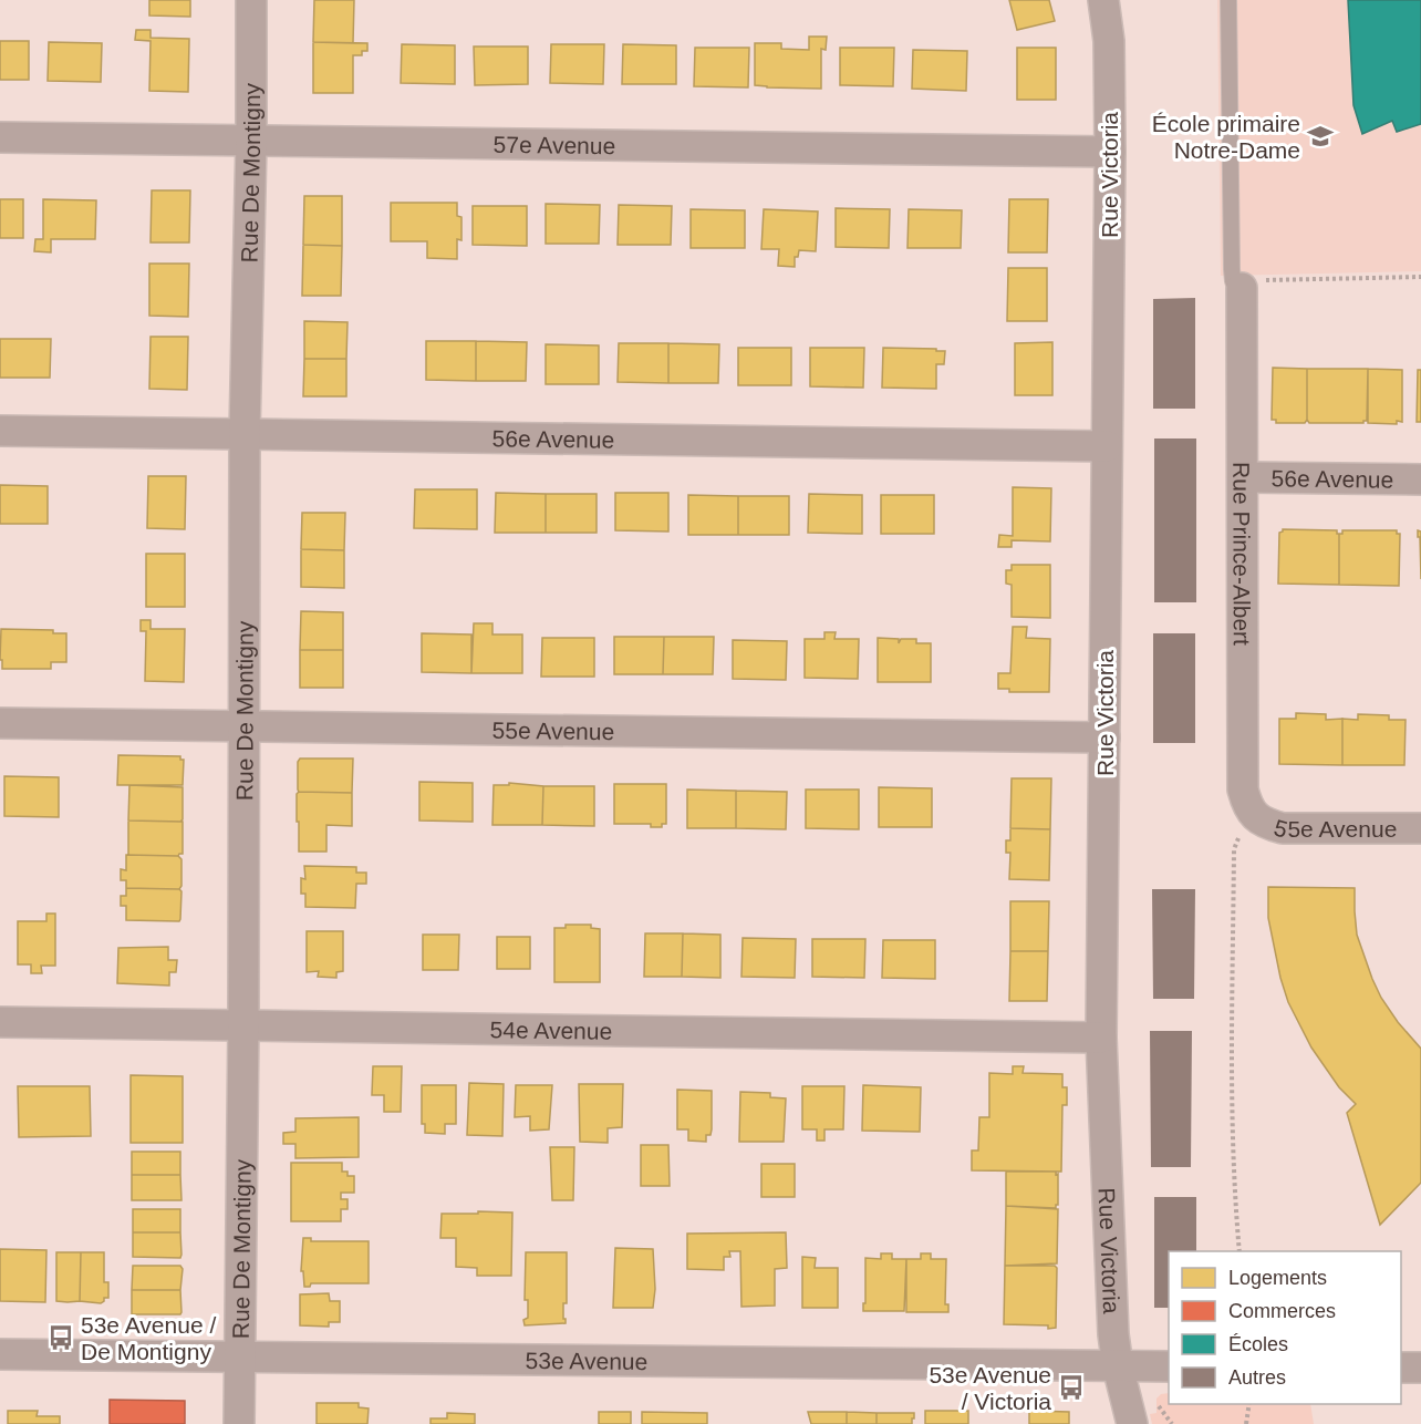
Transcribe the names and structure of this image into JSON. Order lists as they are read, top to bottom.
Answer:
{
  "streets": {
    "street": [
      "57e Avenue",
      "Rue De Montigny",
      "Rue Victoria",
      "56e Avenue",
      "Rue Prince-Albert",
      "55e Avenue",
      "54e Avenue",
      "53e Avenue"
    ]
  },
  "crossings": [
    ["57e Avenue", "Rue De Montigny"],
    ["57e Avenue", "Rue Victoria"],
    ["Rue De Montigny", "56e Avenue"],
    ["Rue De Montigny", "55e Avenue"],
    ["Rue De Montigny", "54e Avenue"],
    ["Rue De Montigny", "53e Avenue"],
    ["Rue Victoria", "56e Avenue"],
    ["Rue Victoria", "55e Avenue"],
    ["Rue Victoria", "54e Avenue"],
    ["Rue Victoria", "53e Avenue"],
    ["56e Avenue", "Rue Prince-Albert"],
    ["Rue Prince-Albert", "55e Avenue"]
  ],
  "places": {
    "school or university": ["École primaire Notre-Dame"],
    "bus stop": ["53e Avenue / De Montigny", "53e Avenue / Victoria"]
  },
  "legend": [
    "Logements",
    "Commerces",
    "Écoles",
    "Autres"
  ]
}
